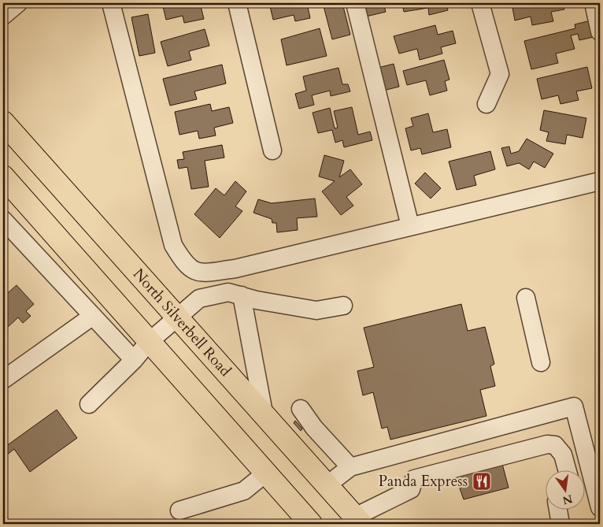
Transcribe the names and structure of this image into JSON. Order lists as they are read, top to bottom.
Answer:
{
  "streets": {
    "main road": ["North Silverbell Road"]
  },
  "places": {
    "restaurant": ["Panda Express"]
  },
  "north": "bottom"
}
